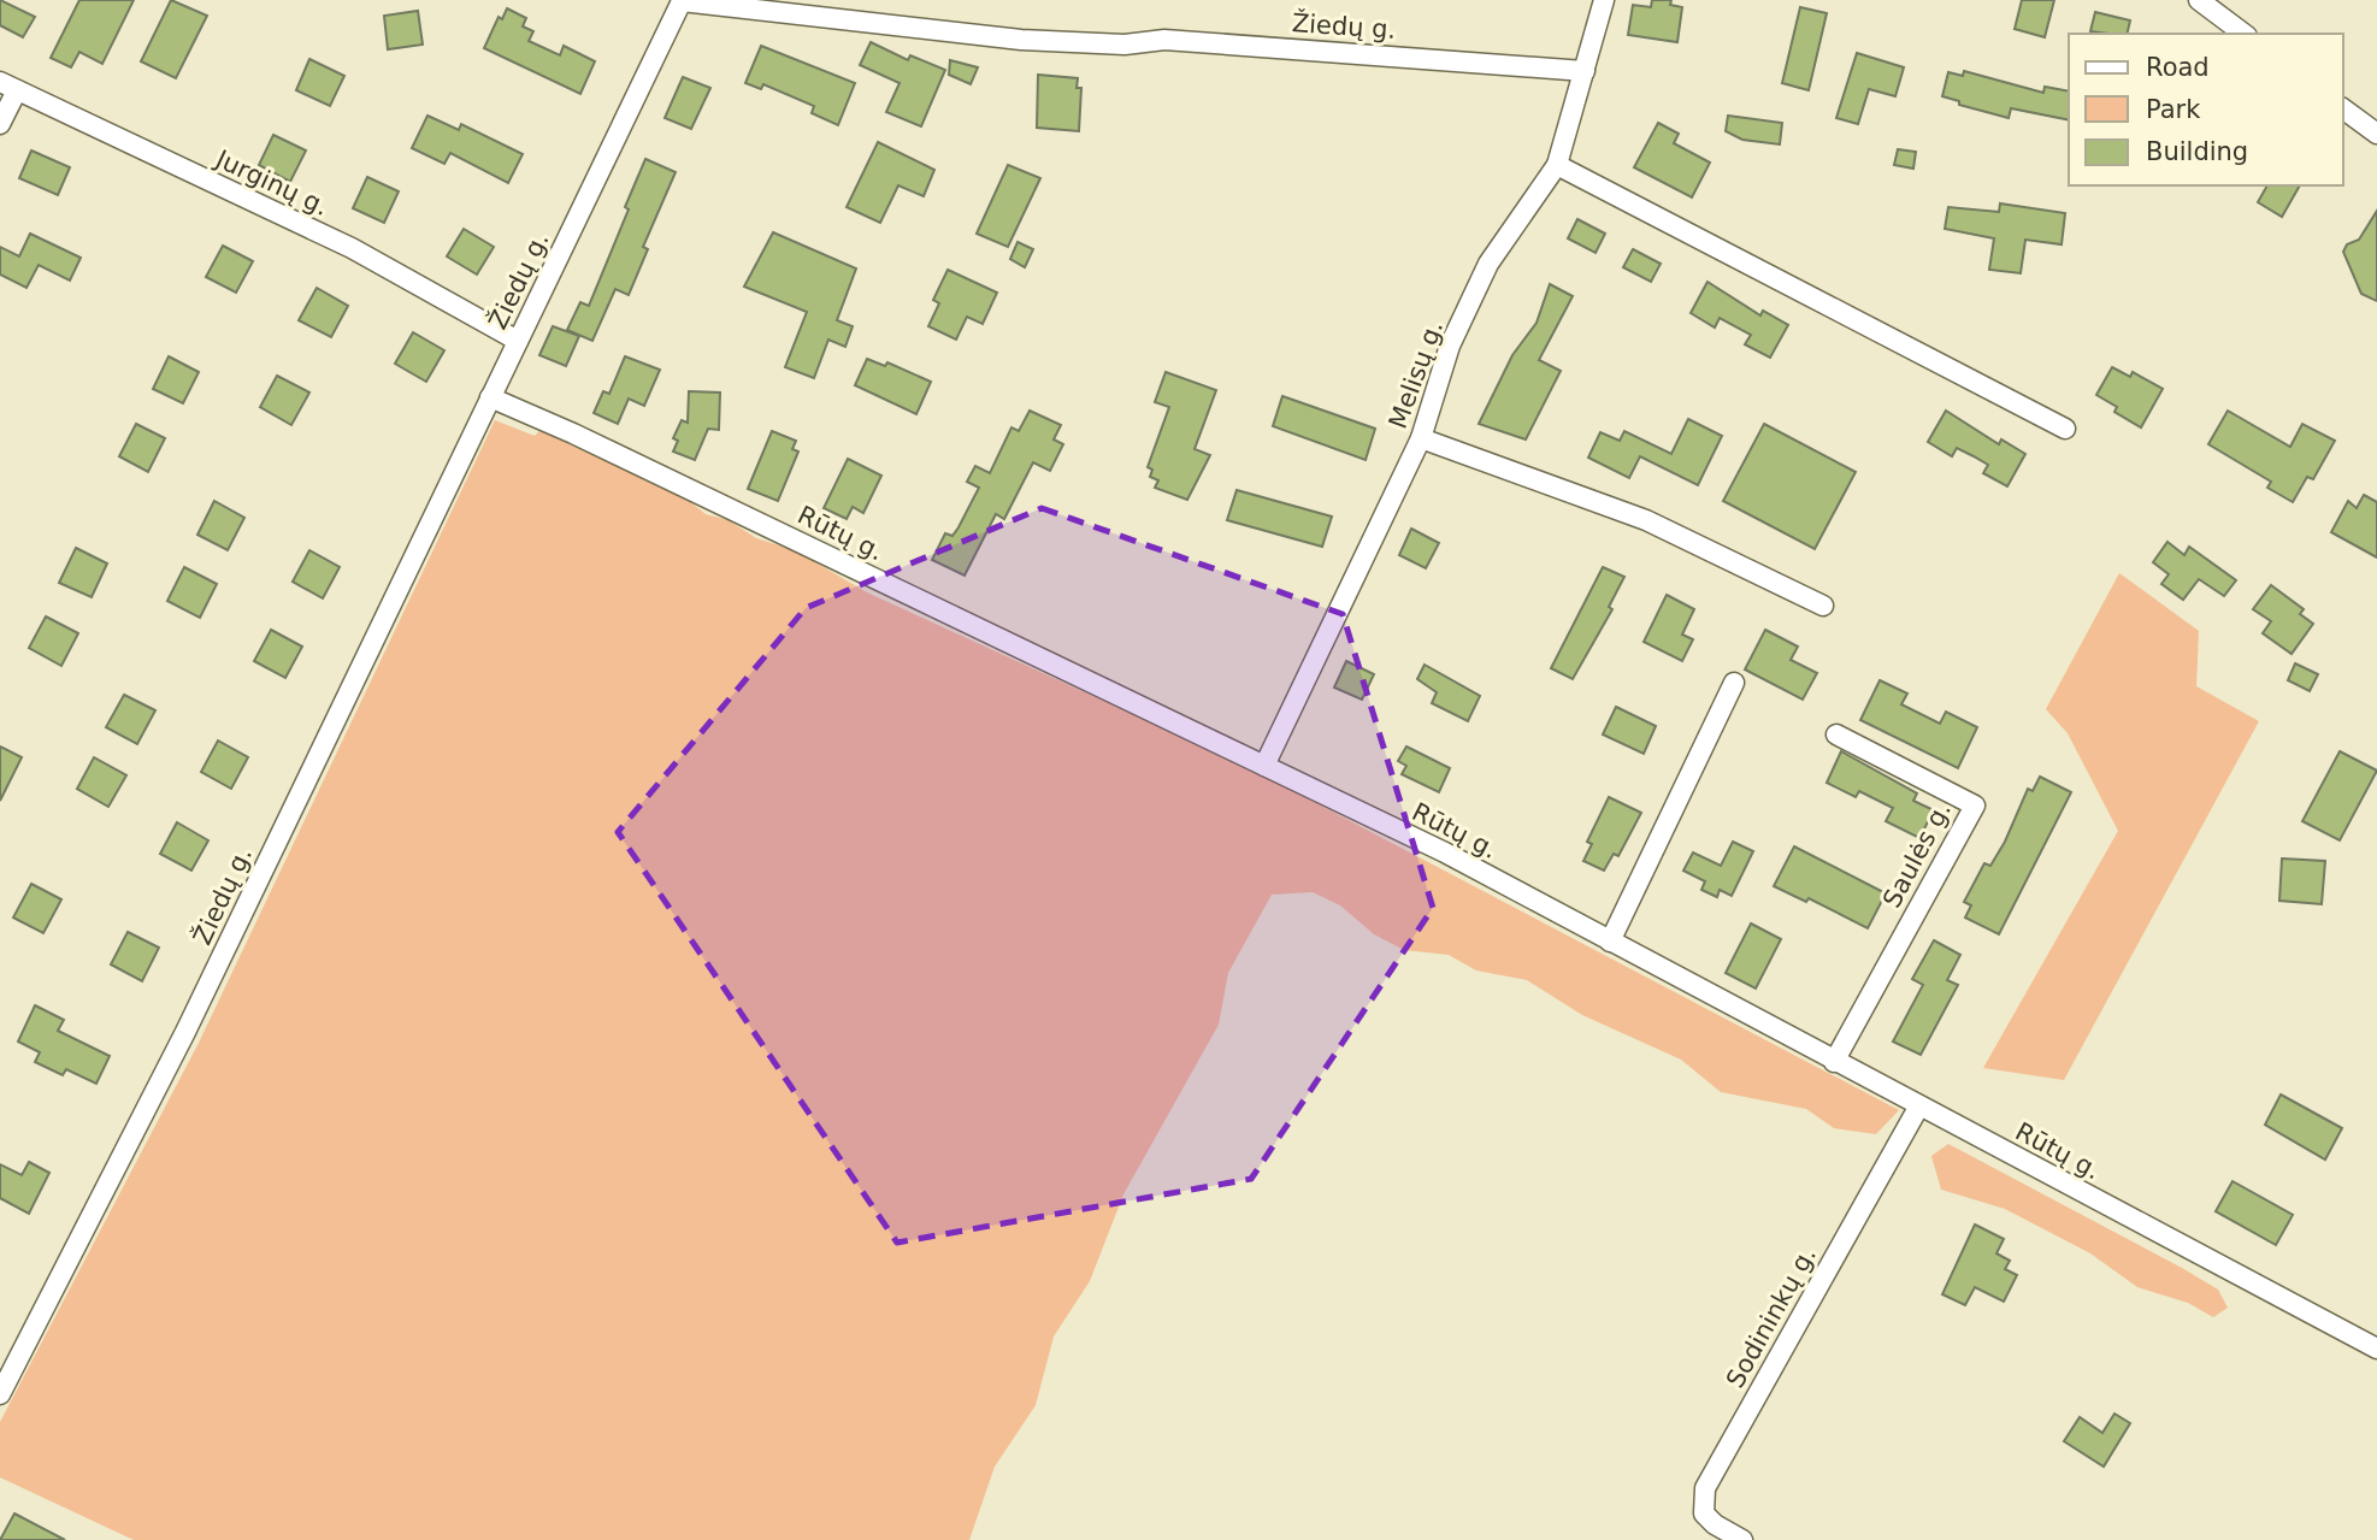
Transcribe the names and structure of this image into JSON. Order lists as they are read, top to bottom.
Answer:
{
  "streets": {
    "street": [
      "Žiedų g.",
      "Jurginų g.",
      "Melisų g.",
      "Rūtų g.",
      "Saulės g.",
      "Sodininkų g."
    ]
  },
  "crossings": [
    ["Žiedų g.", "Jurginų g."],
    ["Žiedų g.", "Melisų g."],
    ["Žiedų g.", "Rūtų g."],
    ["Melisų g.", "Rūtų g."],
    ["Rūtų g.", "Saulės g."],
    ["Rūtų g.", "Sodininkų g."]
  ],
  "legend": ["Road", "Park", "Building"]
}
